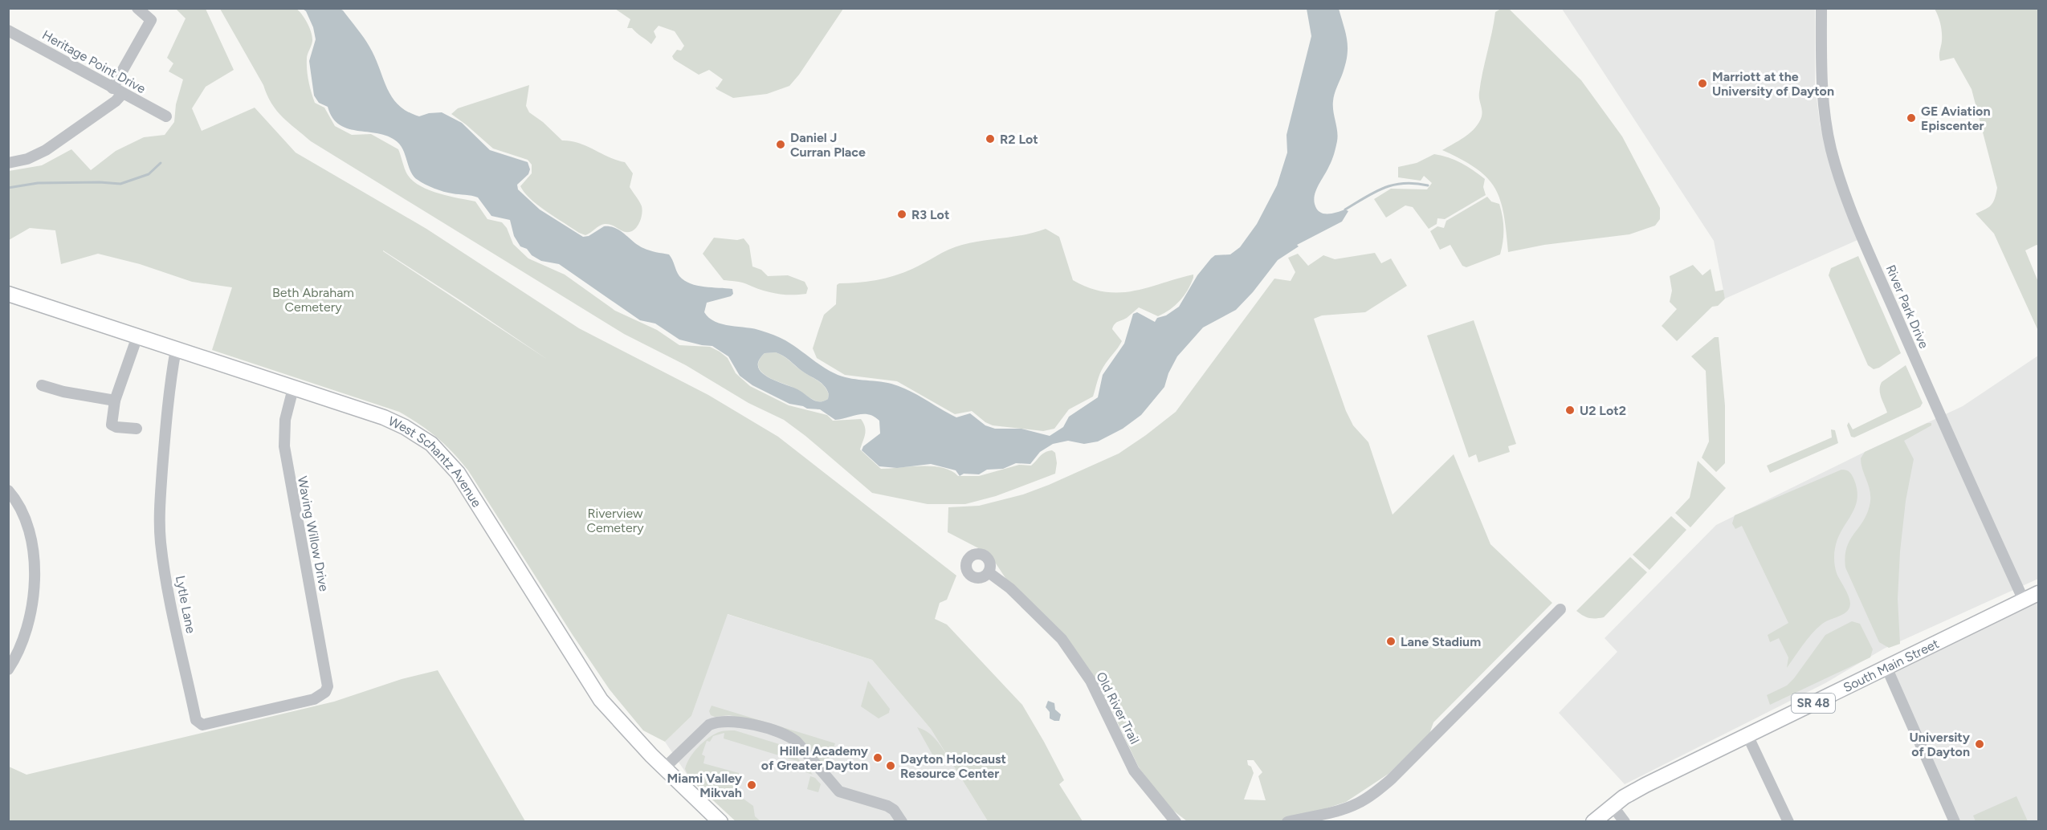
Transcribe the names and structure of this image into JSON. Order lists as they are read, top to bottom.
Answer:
{
  "streets": {
    "main road": ["West Schantz Avenue", "South Main Street", "SR 48"],
    "street": [
      "Heritage Point Drive",
      "River Park Drive",
      "Waving Willow Drive",
      "Lytle Lane",
      "Old River Trail"
    ]
  },
  "crossings": [
    ["River Park Drive", "South Main Street"],
    ["West Schantz Avenue", "Waving Willow Drive"],
    ["West Schantz Avenue", "Lytle Lane"],
    ["Waving Willow Drive", "Lytle Lane"]
  ],
  "parks": ["Beth Abraham Cemetery", "Riverview Cemetery"],
  "places": [
    "Marriott at the University of Dayton",
    "GE Aviation Episcenter",
    "R2 Lot",
    "Daniel J Curran Place",
    "R3 Lot",
    "U2 Lot2",
    "Lane Stadium",
    "University of Dayton",
    "Hillel Academy of Greater Dayton",
    "Dayton Holocaust Resource Center",
    "Miami Valley Mikvah"
  ]
}
